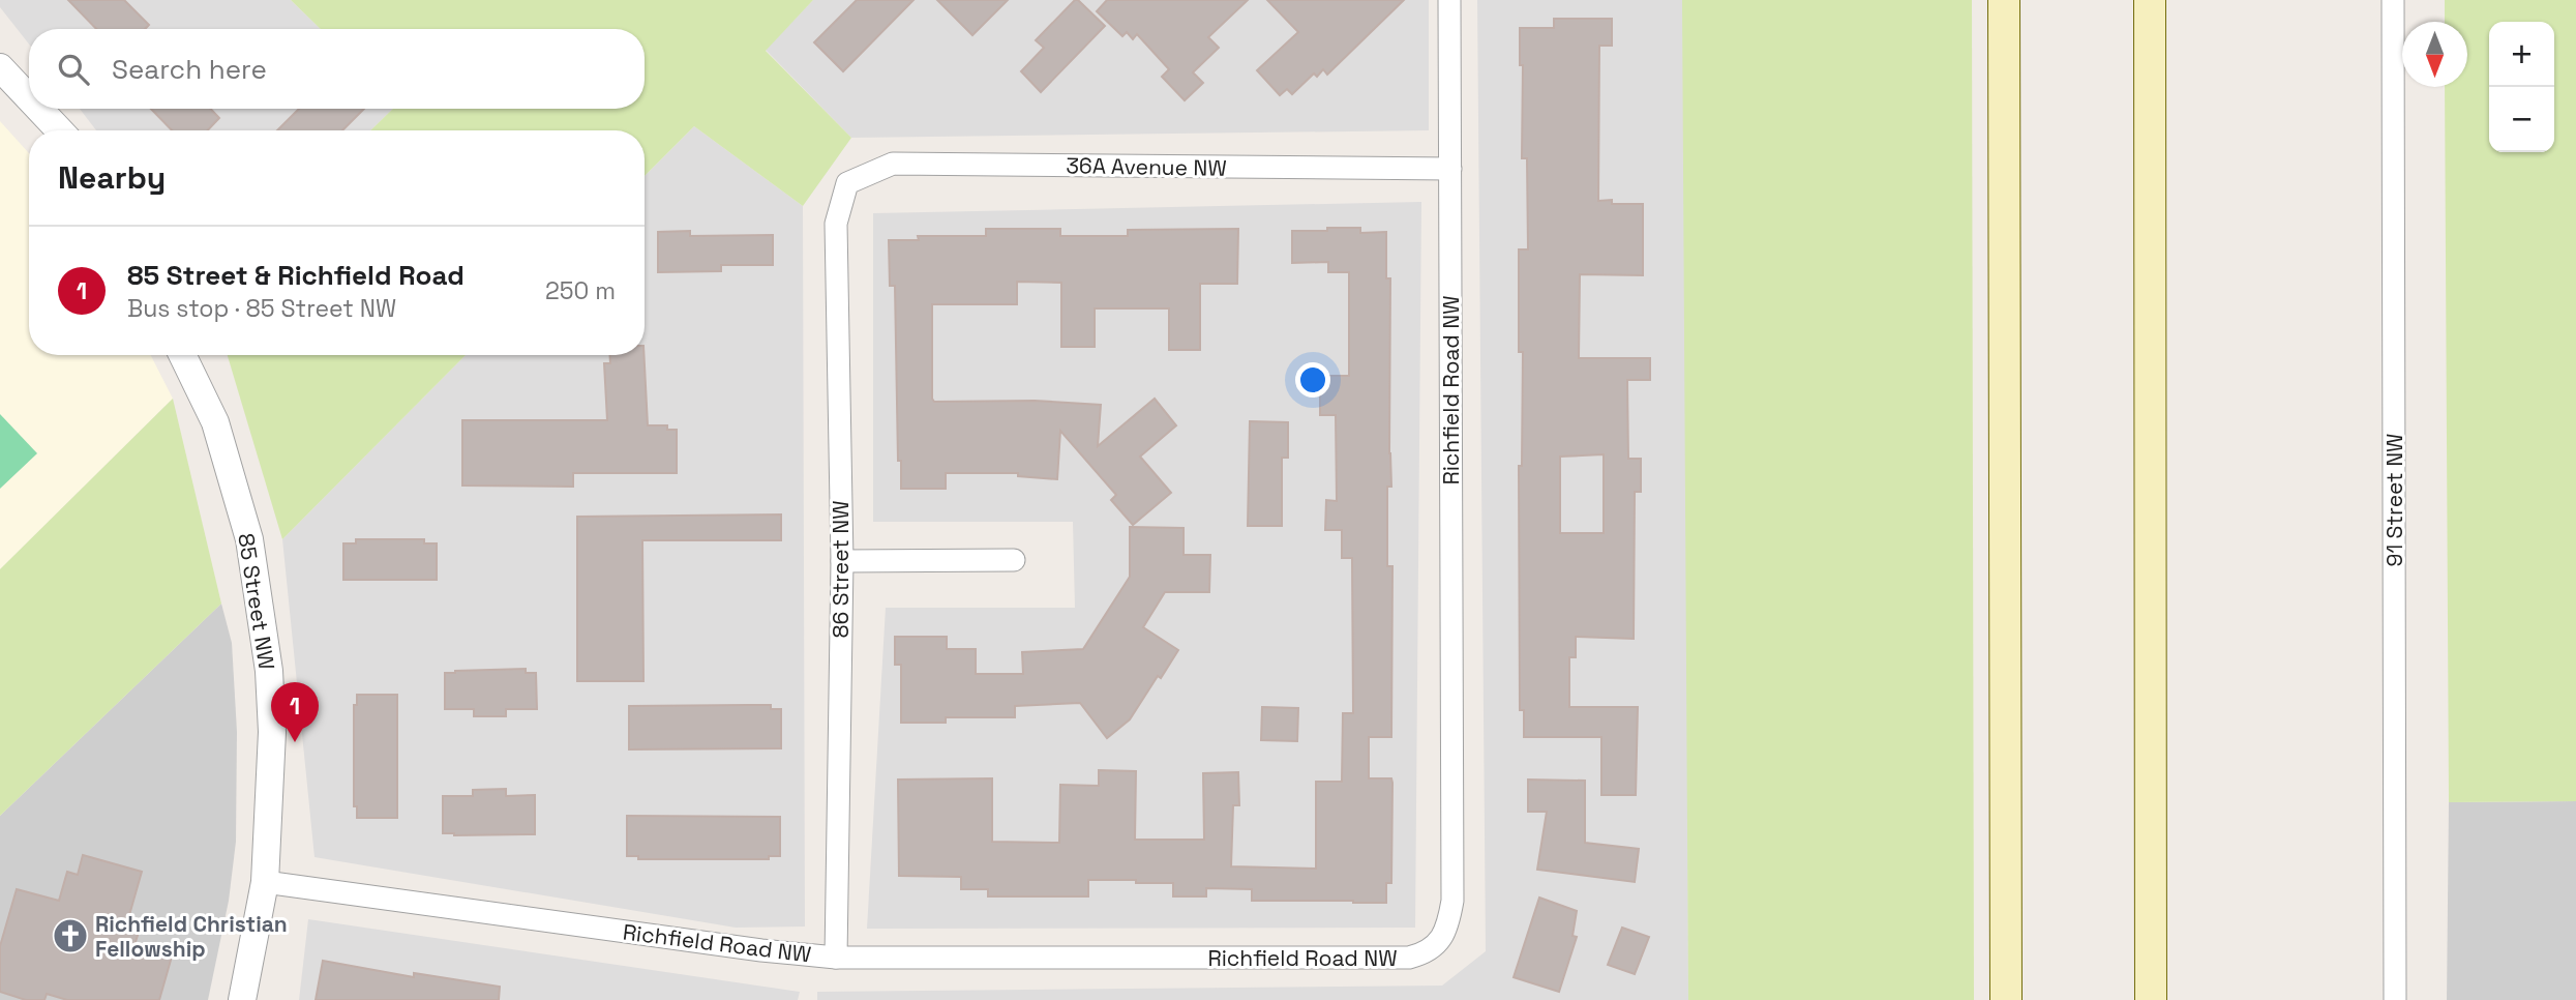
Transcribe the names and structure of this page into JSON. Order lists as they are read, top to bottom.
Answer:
{
  "streets": {
    "street": [
      "36A Avenue NW",
      "Richfield Road NW",
      "91 Street NW",
      "86 Street NW",
      "85 Street NW"
    ]
  },
  "crossings": [
    ["36A Avenue NW", "Richfield Road NW"],
    ["36A Avenue NW", "86 Street NW"],
    ["Richfield Road NW", "86 Street NW"],
    ["Richfield Road NW", "85 Street NW"]
  ],
  "places": {
    "church": ["Richfield Christian Fellowship"]
  },
  "north": "bottom",
  "page": {
    "map_buttons": ["+", "−"],
    "search": "Search here",
    "heading": "Nearby",
    "list": [
      {
        "mark": "1",
        "name": "85 Street & Richfield Road",
        "note": "Bus stop · 85 Street NW",
        "value": "250 m"
      }
    ],
    "pins": "1"
  }
}
